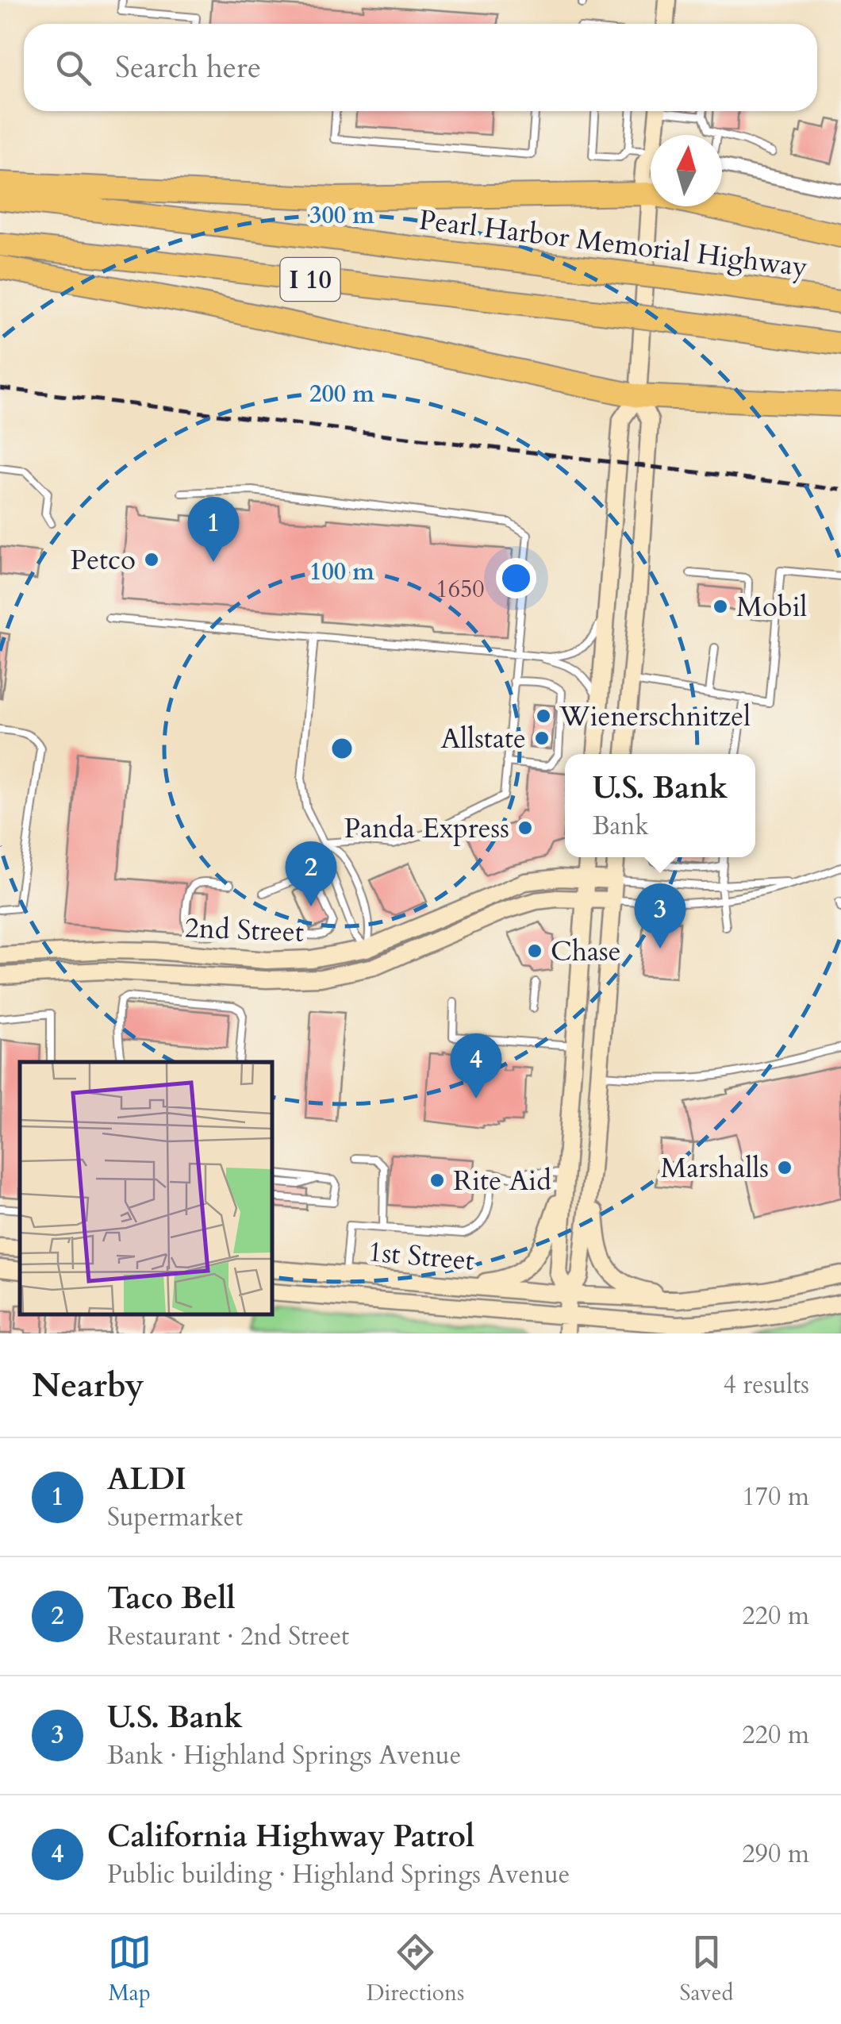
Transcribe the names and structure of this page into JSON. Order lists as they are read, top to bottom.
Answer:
{
  "streets": {
    "highway": ["Pearl Harbor Memorial Highway", "I 10"],
    "street": ["2nd Street", "1st Street"]
  },
  "places": [
    "Petco",
    "Mobil",
    "Wienerschnitzel",
    "Allstate",
    "Panda Express",
    "Chase",
    "Marshalls",
    "Rite Aid"
  ],
  "house_numbers": ["1650"],
  "north": "top",
  "page": {
    "search": "Search here",
    "pins": [
      "1",
      "2",
      "3",
      "4"
    ],
    "popup": ["U.S. Bank", "Bank"],
    "heading": ["Nearby", "4 results"],
    "list": [
      {
        "mark": "1",
        "name": "ALDI",
        "note": "Supermarket",
        "value": "170 m"
      },
      {
        "mark": "2",
        "name": "Taco Bell",
        "note": "Restaurant · 2nd Street",
        "value": "220 m"
      },
      {
        "mark": "3",
        "name": "U.S. Bank",
        "note": "Bank · Highland Springs Avenue",
        "value": "220 m"
      },
      {
        "mark": "4",
        "name": "California Highway Patrol",
        "note": "Public building · Highland Springs Avenue",
        "value": "290 m"
      }
    ],
    "nav": ["Map", "Directions", "Saved"]
  },
  "rings": ["300 m", "200 m", "100 m"]
}
